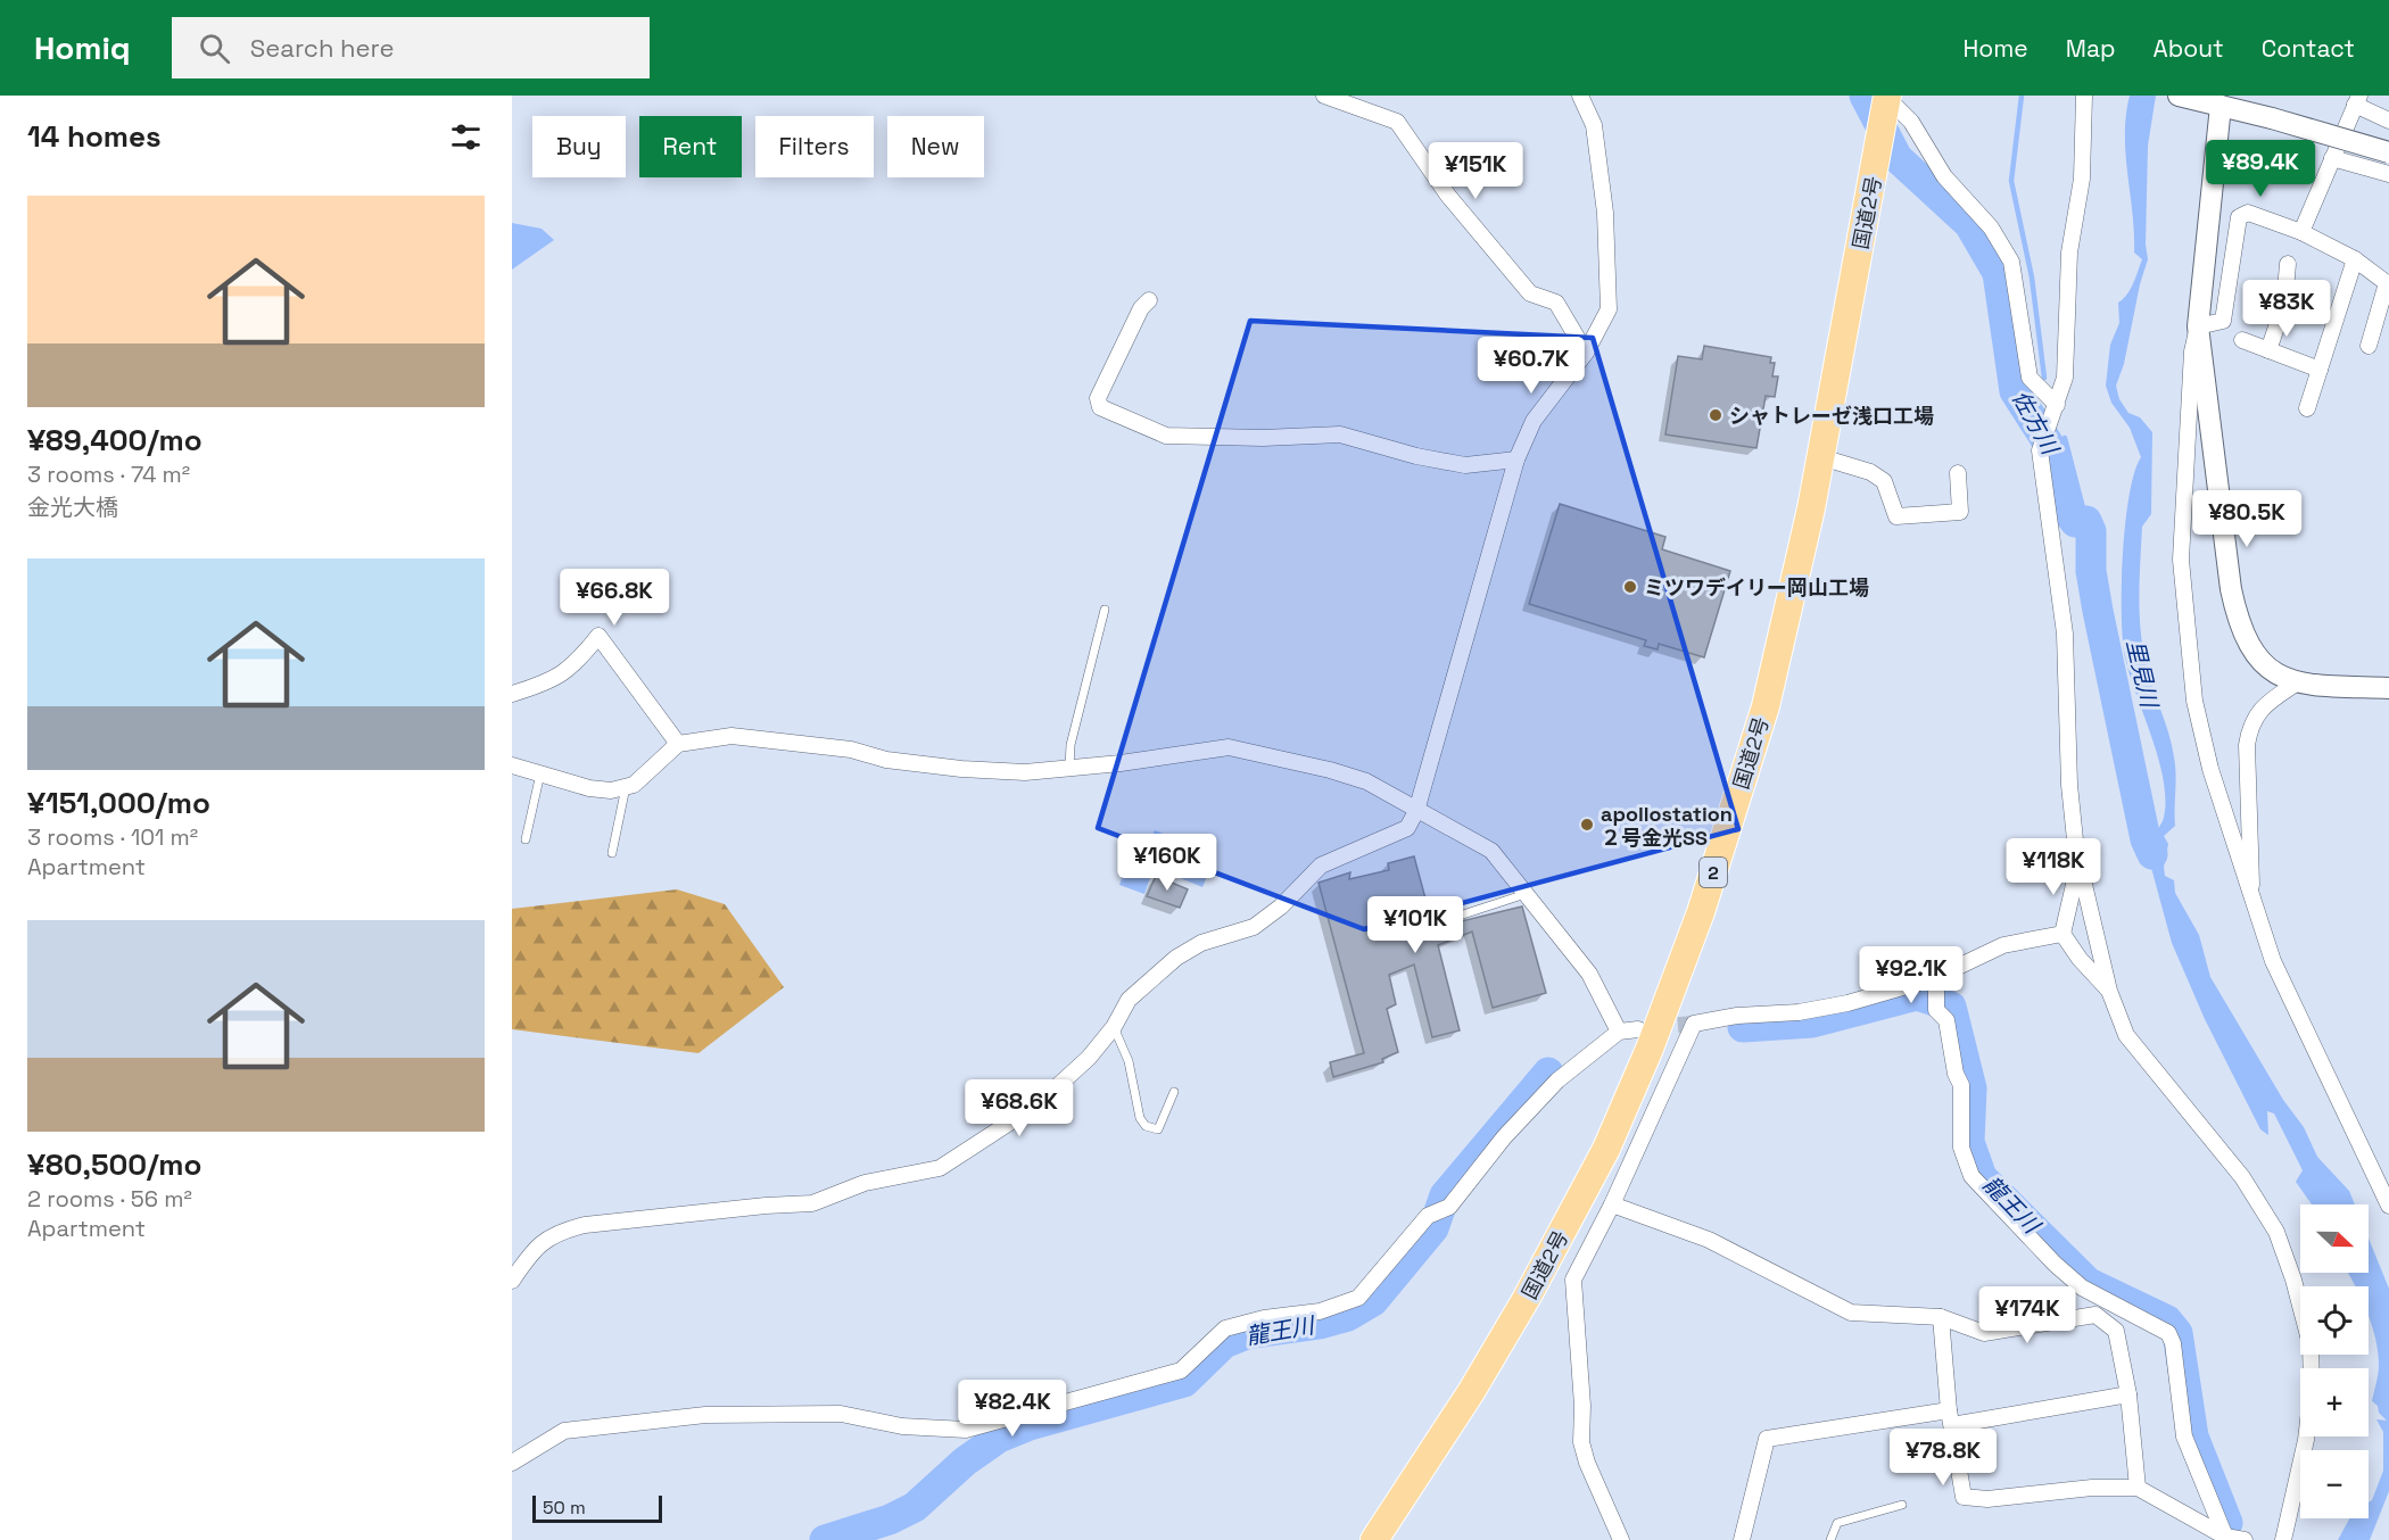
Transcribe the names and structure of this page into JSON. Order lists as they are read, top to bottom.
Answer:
{
  "streets": {
    "highway": ["国道2号", "2"]
  },
  "water": ["佐方川", "里見川", "龍王川"],
  "places": ["シャトレーゼ浅口工場", "ミツワデイリー岡山工場", "apollostation ２号金光SS"],
  "scale_bar": "50 m",
  "north": "right",
  "page": {
    "header": "Homiq",
    "search": "Search here",
    "nav": [
      "Home",
      "Map",
      "About",
      "Contact"
    ],
    "heading": "14 homes",
    "chip": [
      "Buy",
      "Rent",
      "Filters",
      "New"
    ],
    "price": [
      "¥89.4K",
      "¥151K",
      "¥83K",
      "¥60.7K",
      "¥80.5K",
      "¥66.8K",
      "¥160K",
      "¥118K",
      "¥101K",
      "¥92.1K",
      "¥68.6K",
      "¥174K",
      "¥82.4K",
      "¥78.8K"
    ],
    "list": [
      {
        "name": "¥89,400/mo",
        "note": "3 rooms · 74 m² · 金光大橋"
      },
      {
        "name": "¥151,000/mo",
        "note": "3 rooms · 101 m² · Apartment"
      },
      {
        "name": "¥80,500/mo",
        "note": "2 rooms · 56 m² · Apartment"
      }
    ],
    "map_buttons": ["+", "−"],
    "scale": "50 m"
  }
}
